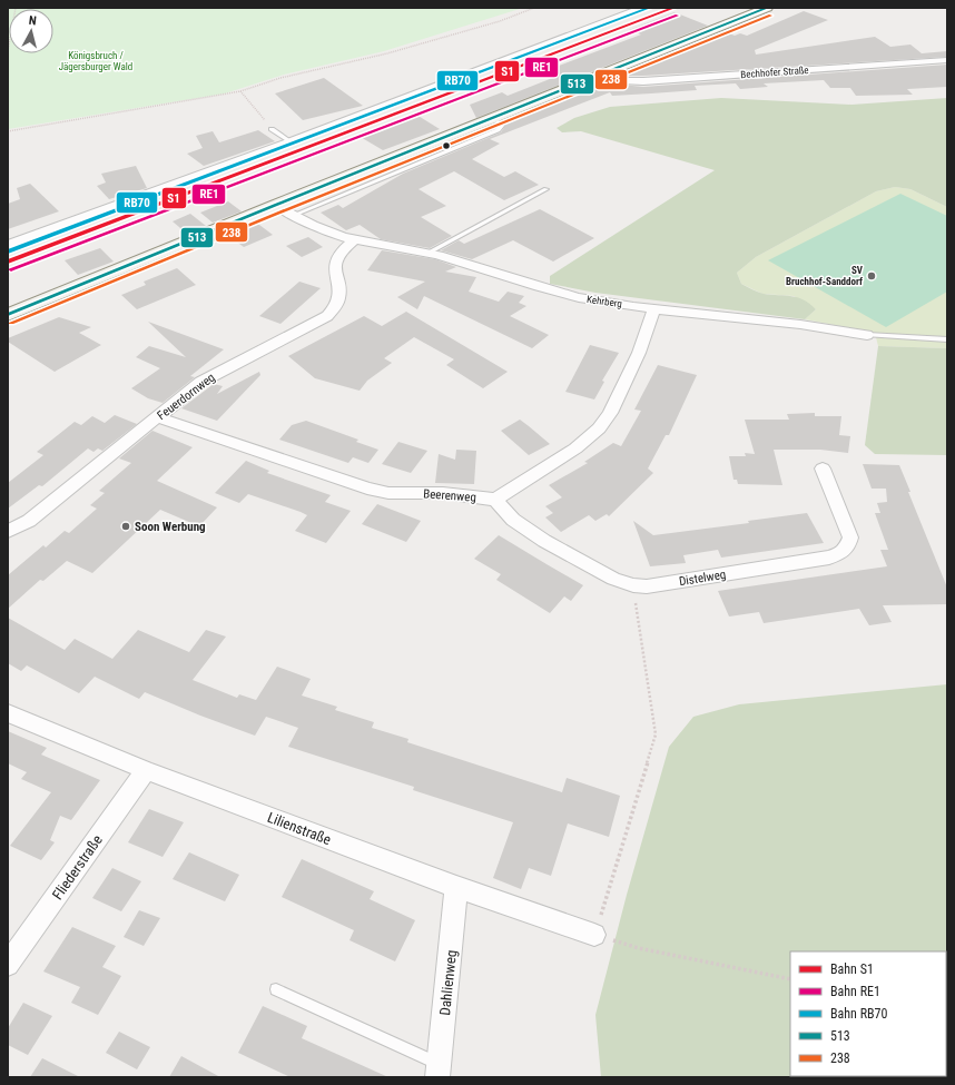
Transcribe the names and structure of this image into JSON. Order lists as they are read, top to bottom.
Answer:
{
  "streets": {
    "street": [
      "Bechhofer Straße",
      "Kehrberg",
      "Feuerdornweg",
      "Beerenweg",
      "Distelweg",
      "Lilienstraße",
      "Fliederstraße",
      "Dahlienweg"
    ]
  },
  "crossings": [
    ["Kehrberg", "Feuerdornweg"],
    ["Feuerdornweg", "Beerenweg"],
    ["Beerenweg", "Distelweg"],
    ["Lilienstraße", "Fliederstraße"],
    ["Lilienstraße", "Dahlienweg"]
  ],
  "parks": ["Königsbruch / Jägersburger Wald"],
  "places": ["SV Bruchhof-Sanddorf", "Soon Werbung"],
  "lines": [
    "rail line S1",
    "rail line RB70",
    "transit line 513",
    "rail line RE1",
    "transit line 238"
  ],
  "legend": [
    "Bahn S1",
    "Bahn RE1",
    "Bahn RB70",
    "513",
    "238"
  ],
  "north": "top"
}
